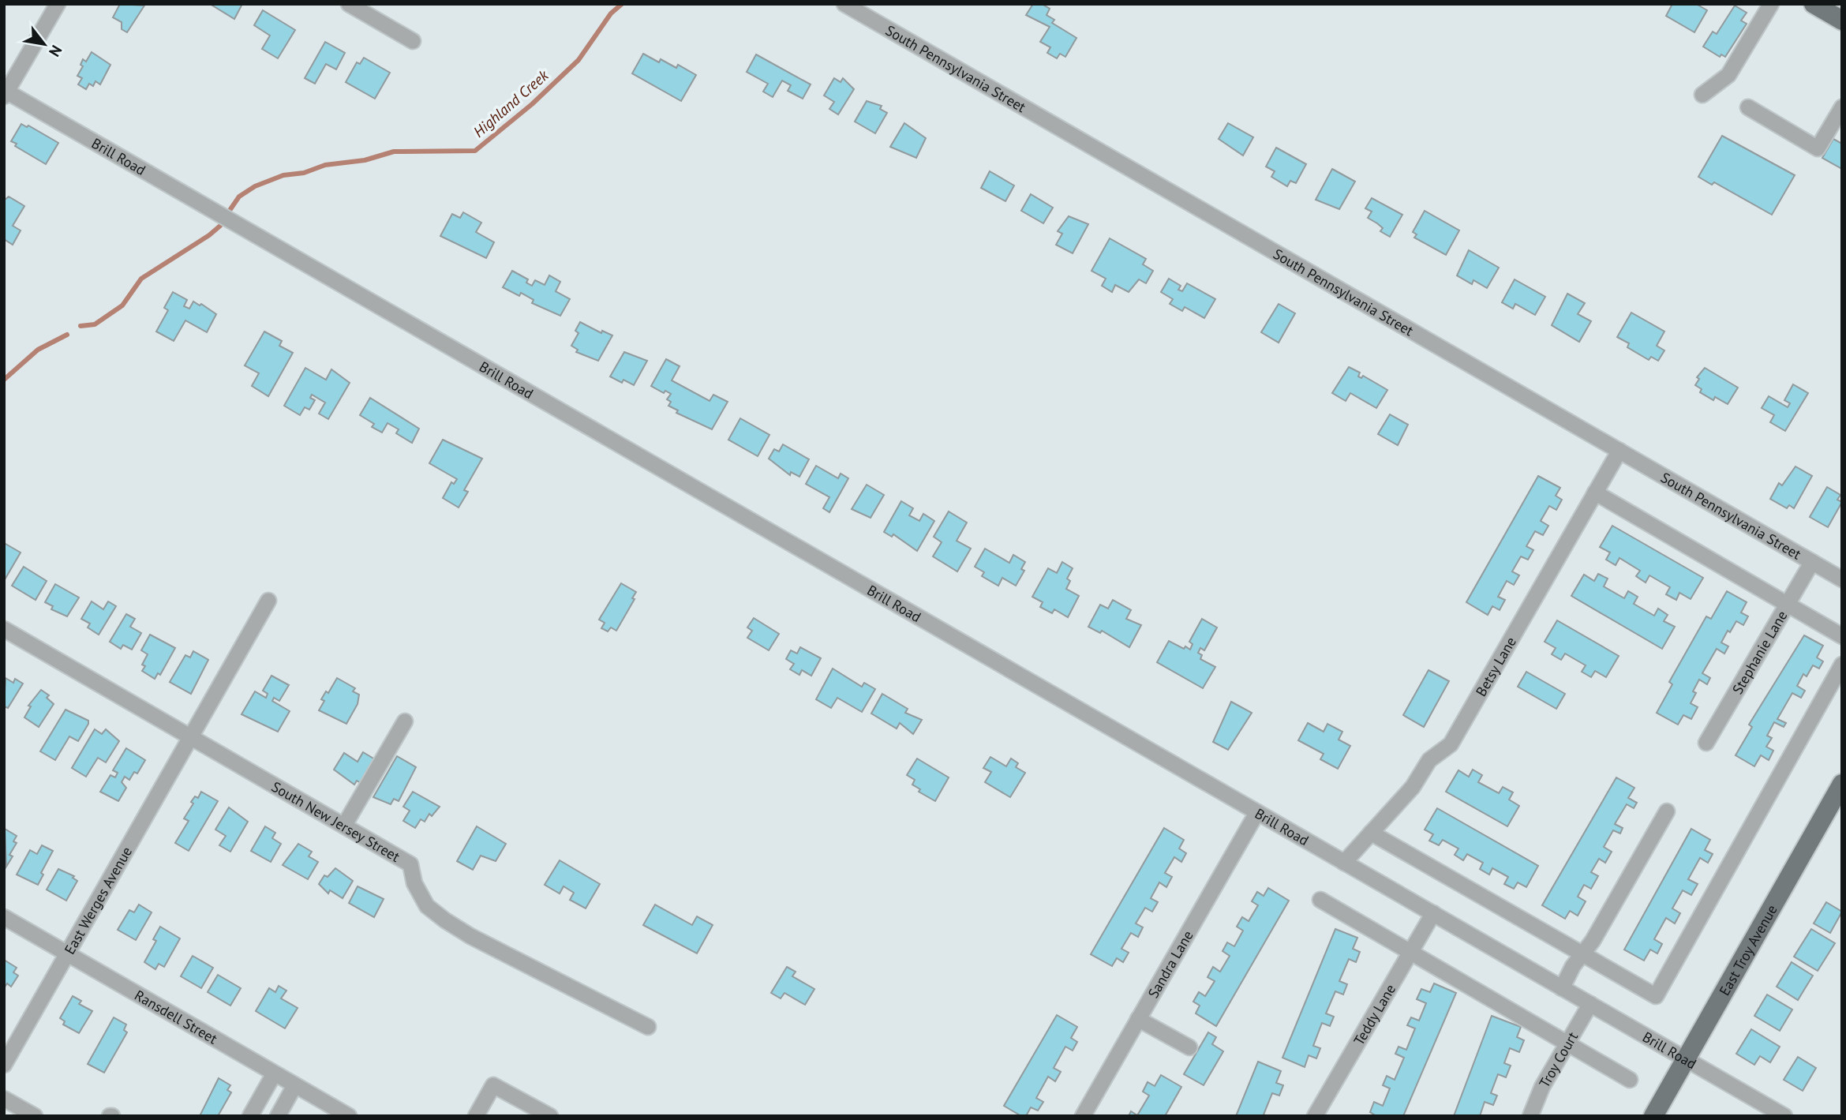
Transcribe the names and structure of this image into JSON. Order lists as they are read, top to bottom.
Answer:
{
  "streets": {
    "main road": ["East Troy Avenue"],
    "street": [
      "South Pennsylvania Street",
      "Brill Road",
      "Stephanie Lane",
      "Betsy Lane",
      "South New Jersey Street",
      "East Werges Avenue",
      "Sandra Lane",
      "Teddy Lane",
      "Ransdell Street",
      "Troy Court"
    ]
  },
  "crossings": [
    ["South Pennsylvania Street", "Stephanie Lane"],
    ["South Pennsylvania Street", "Betsy Lane"],
    ["Brill Road", "Betsy Lane"],
    ["Brill Road", "East Troy Avenue"],
    ["Brill Road", "Sandra Lane"],
    ["Brill Road", "Teddy Lane"],
    ["Brill Road", "Troy Court"],
    ["South New Jersey Street", "East Werges Avenue"],
    ["East Werges Avenue", "Ransdell Street"]
  ],
  "water": ["Highland Creek"],
  "north": "bottom right"
}
